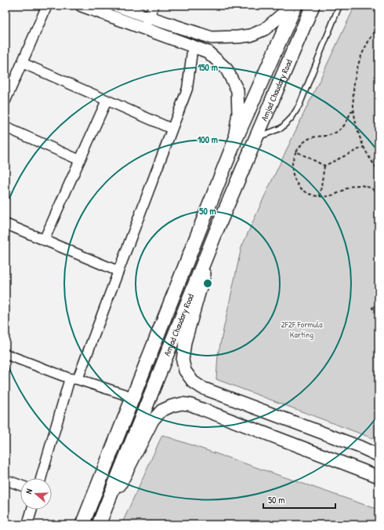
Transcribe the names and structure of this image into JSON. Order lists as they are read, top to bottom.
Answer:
{
  "streets": {
    "main road": ["Amjad Chaudary Road"]
  },
  "parks": ["2F2F Formula Karting"],
  "scale_bar": "50 m",
  "north": "left",
  "rings": ["150 m", "100 m", "50 m"]
}
